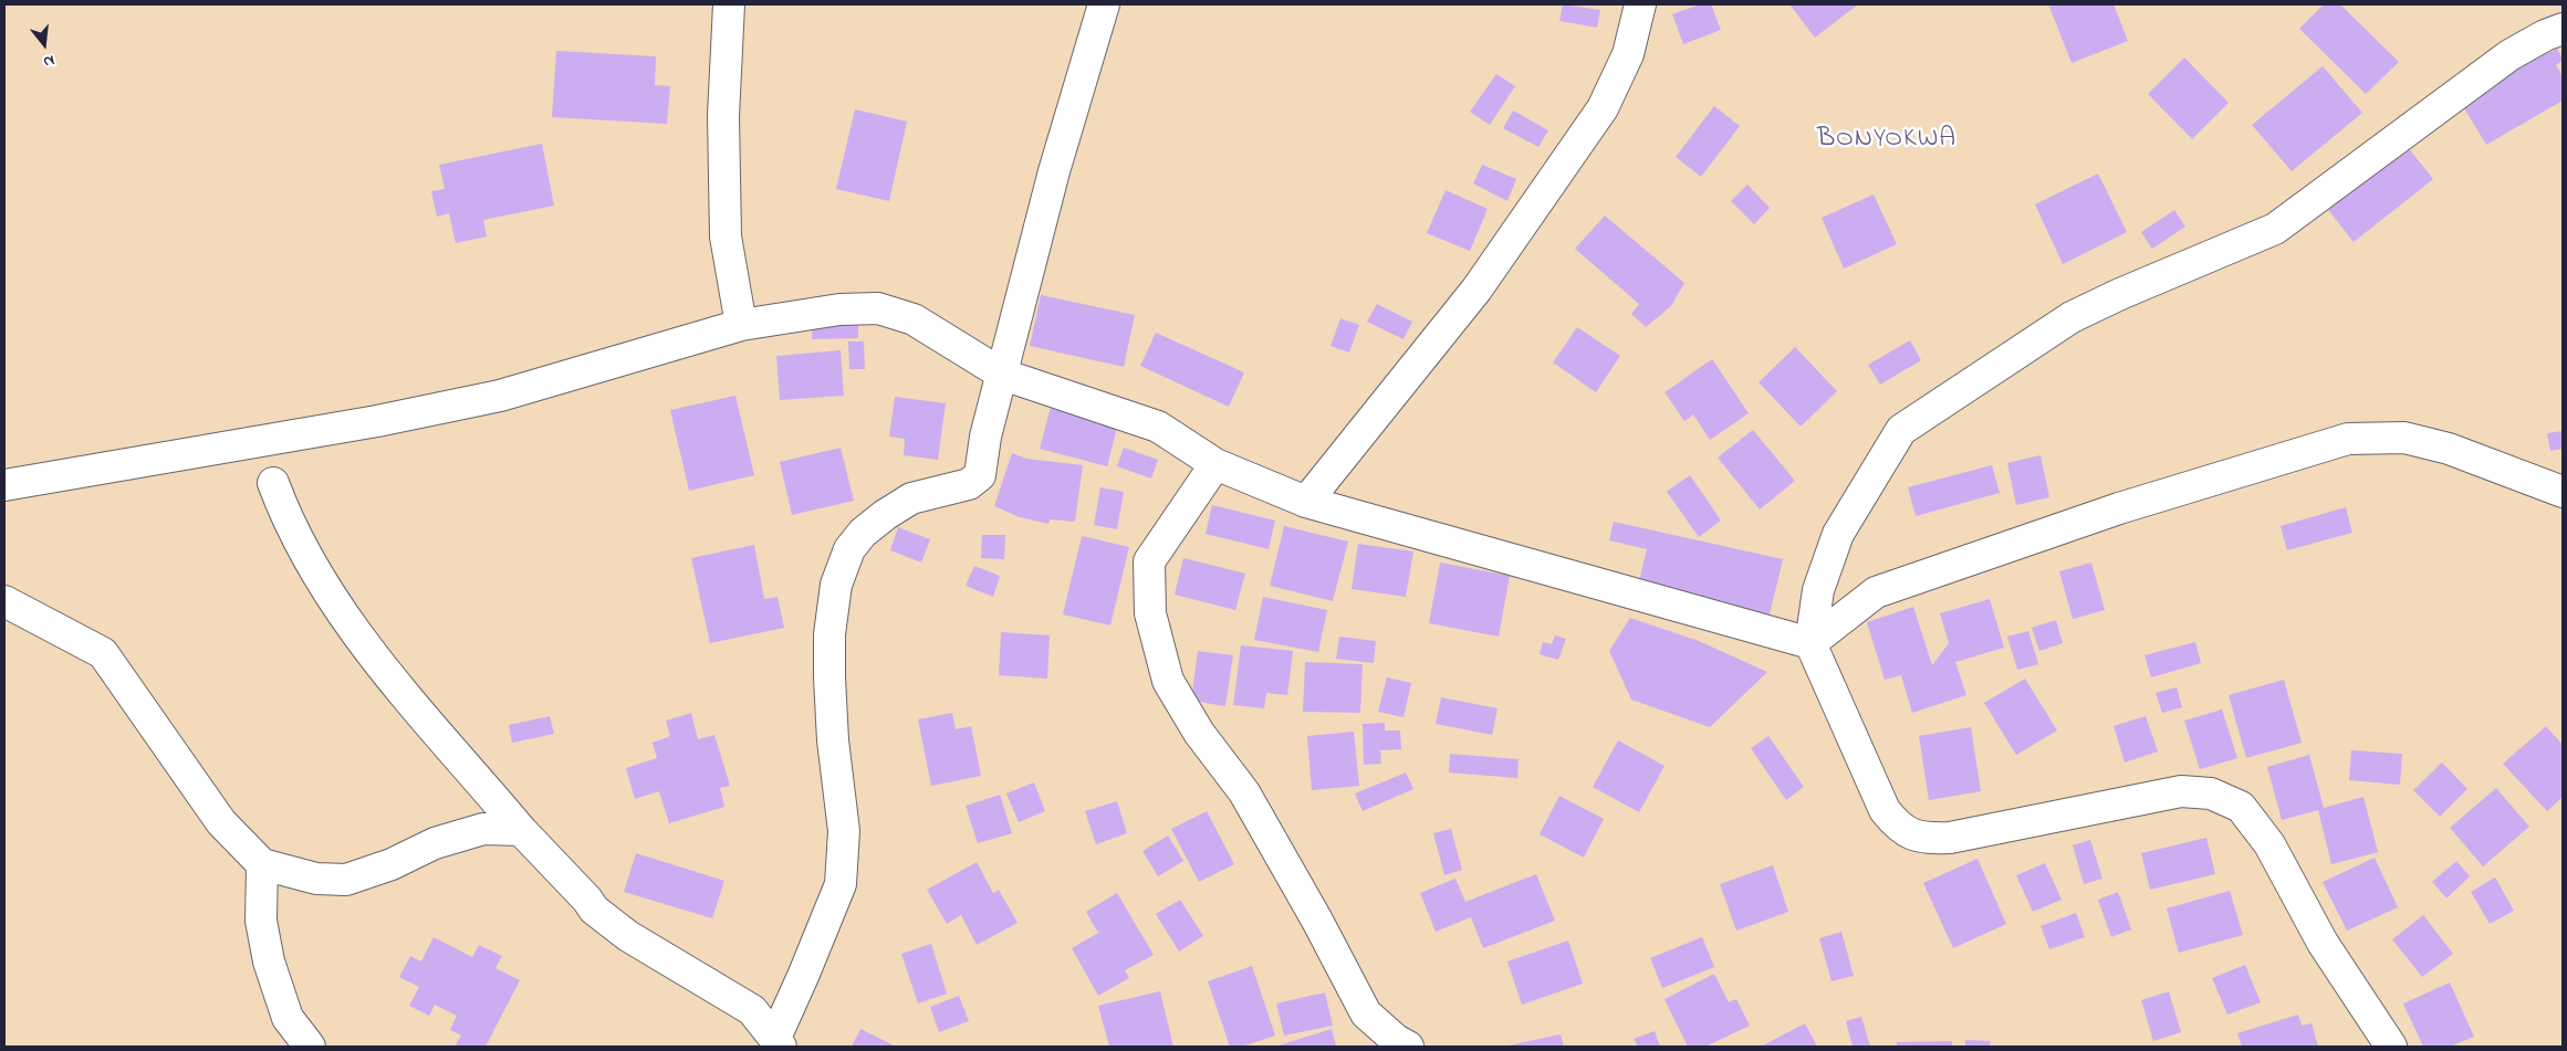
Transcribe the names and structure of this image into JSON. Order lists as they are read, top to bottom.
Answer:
{
  "districts": ["BONYOKWA"],
  "north": "bottom"
}
